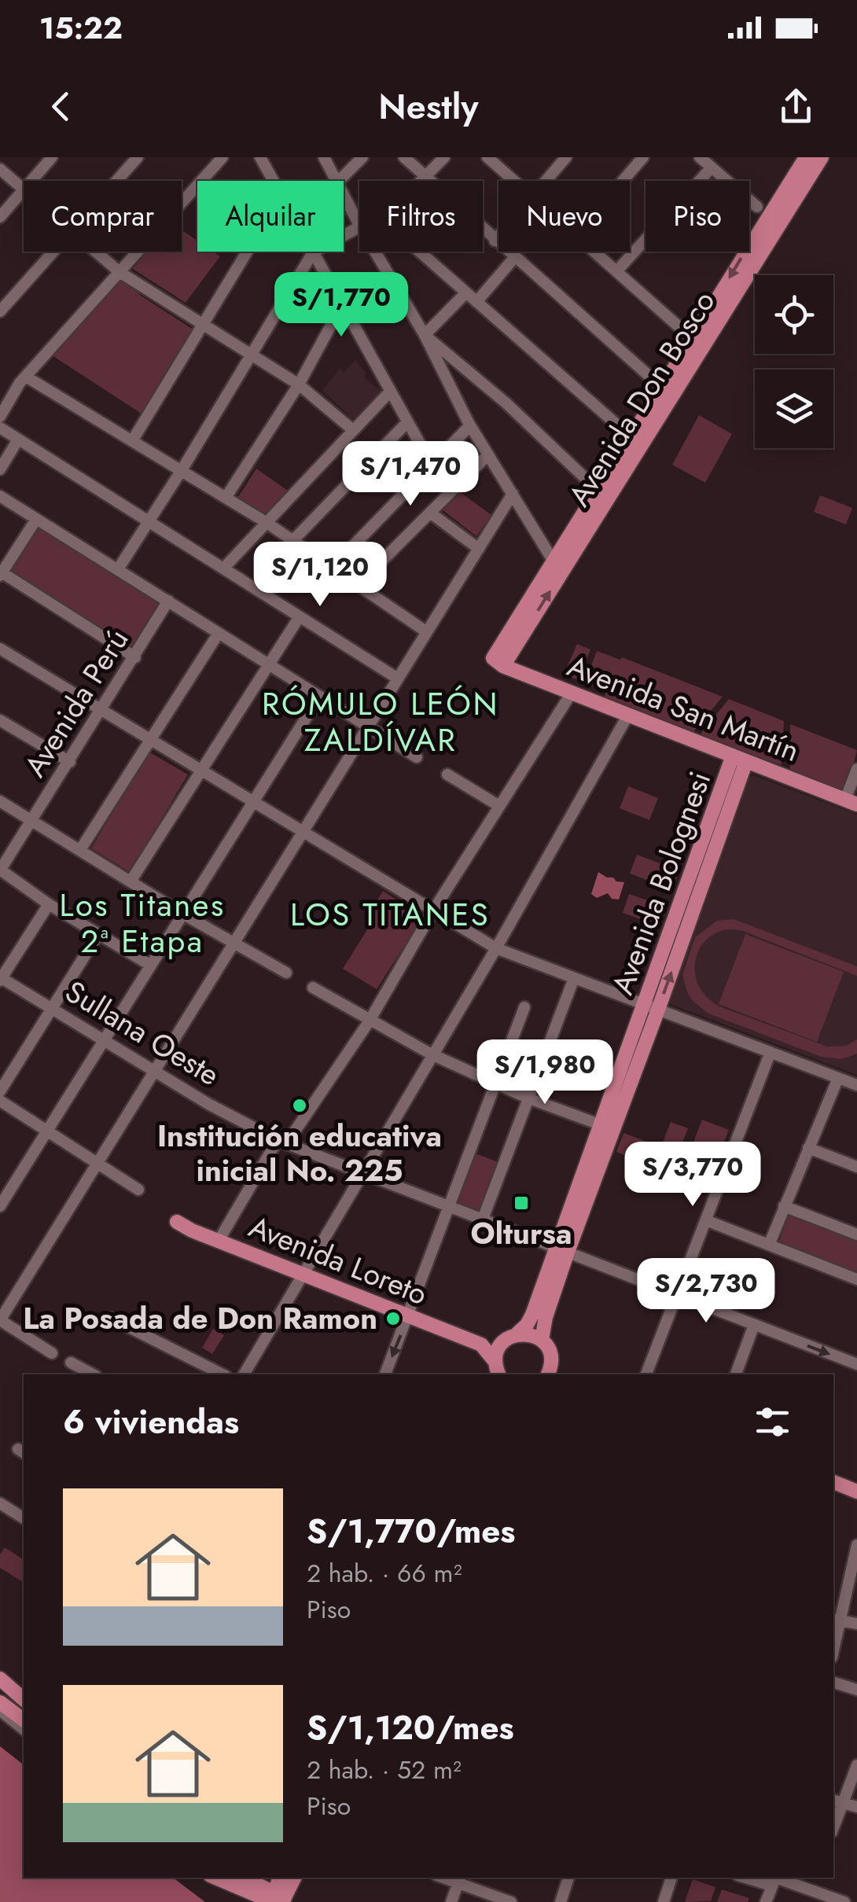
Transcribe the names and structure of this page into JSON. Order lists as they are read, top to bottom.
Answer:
{
  "streets": {
    "main road": [
      "Avenida Don Bosco",
      "Avenida San Martín",
      "Avenida Bolognesi",
      "Avenida Loreto"
    ],
    "street": ["Avenida Perú", "Sullana Oeste"]
  },
  "crossings": [
    ["Avenida Don Bosco", "Avenida San Martín"],
    ["Avenida San Martín", "Avenida Bolognesi"],
    ["Avenida Bolognesi", "Sullana Oeste"],
    ["Avenida Bolognesi", "Avenida Loreto"]
  ],
  "districts": ["RÓMULO LEÓN ZALDÍVAR", "Los Titanes 2ª Etapa", "LOS TITANES"],
  "places": {
    "other": ["Institución educativa inicial No. 225", "La Posada de Don Ramon"],
    "transit": ["Oltursa"]
  },
  "page": {
    "status": "15:22",
    "header": "Nestly",
    "chip": [
      "Comprar",
      "Alquilar",
      "Filtros",
      "Nuevo",
      "Piso"
    ],
    "price": [
      "S/1,770",
      "S/1,470",
      "S/1,120",
      "S/1,980",
      "S/3,770",
      "S/2,730"
    ],
    "heading": "6 viviendas",
    "list": [
      {
        "name": "S/1,770/mes",
        "note": "2 hab. · 66 m² · Piso"
      },
      {
        "name": "S/1,120/mes",
        "note": "2 hab. · 52 m² · Piso"
      }
    ]
  }
}
